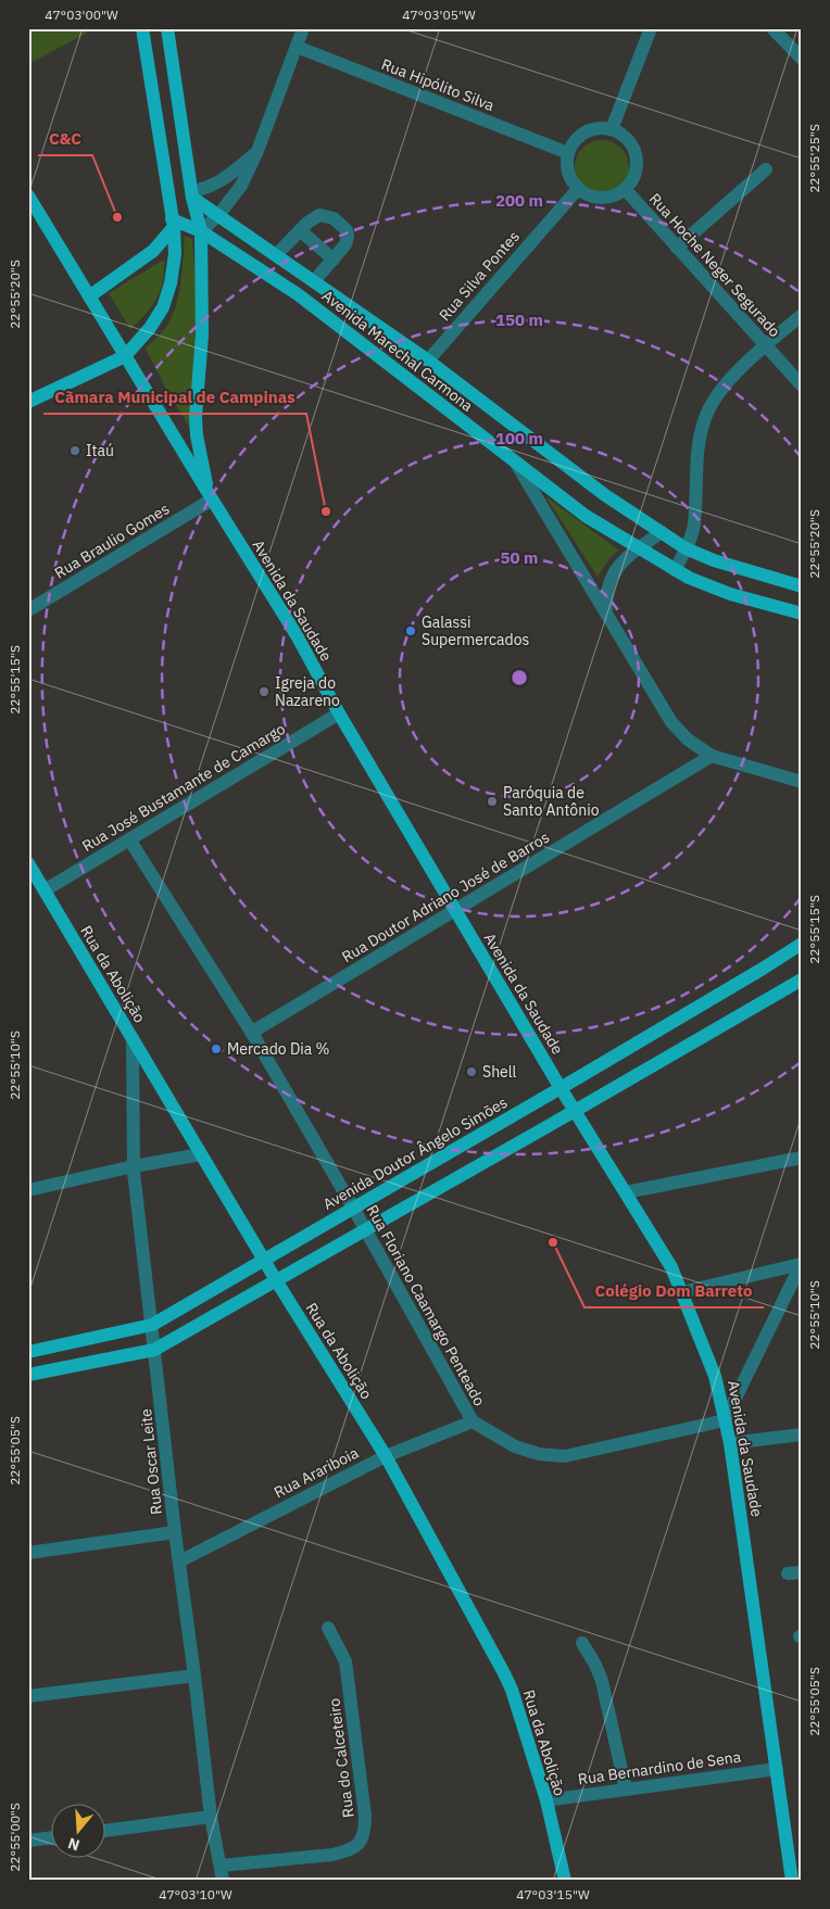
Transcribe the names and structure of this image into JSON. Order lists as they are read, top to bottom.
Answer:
{
  "streets": {
    "main road": [
      "Avenida Marechal Carmona",
      "Avenida da Saudade",
      "Rua da Abolição",
      "Avenida Doutor Ângelo Simões"
    ],
    "street": [
      "Rua Hipólito Silva",
      "Rua Hoche Neger Segurado",
      "Rua Silva Pontes",
      "Rua Braulio Gomes",
      "Rua José Bustamante de Camargo",
      "Rua Doutor Adriano José de Barros",
      "Rua Floriano Caamargo Penteado",
      "Rua Oscar Leite",
      "Rua Arariboia",
      "Rua do Calceteiro",
      "Rua Bernardino de Sena"
    ]
  },
  "crossings": [
    ["Rua Hipólito Silva", "Rua Hoche Neger Segurado"],
    ["Rua Hipólito Silva", "Rua Silva Pontes"],
    ["Rua Hoche Neger Segurado", "Rua Silva Pontes"],
    ["Rua Silva Pontes", "Avenida Marechal Carmona"],
    ["Rua Braulio Gomes", "Avenida da Saudade"],
    ["Avenida da Saudade", "Rua José Bustamante de Camargo"],
    ["Avenida da Saudade", "Rua Doutor Adriano José de Barros"],
    ["Avenida da Saudade", "Avenida Doutor Ângelo Simões"],
    ["Avenida da Saudade", "Rua Floriano Caamargo Penteado"],
    ["Avenida da Saudade", "Rua Bernardino de Sena"],
    ["Rua José Bustamante de Camargo", "Rua da Abolição"],
    ["Rua José Bustamante de Camargo", "Rua Floriano Caamargo Penteado"],
    ["Rua Doutor Adriano José de Barros", "Rua Floriano Caamargo Penteado"],
    ["Rua da Abolição", "Avenida Doutor Ângelo Simões"],
    ["Rua da Abolição", "Rua Oscar Leite"],
    ["Rua da Abolição", "Rua Arariboia"],
    ["Rua da Abolição", "Rua Bernardino de Sena"],
    ["Avenida Doutor Ângelo Simões", "Rua Floriano Caamargo Penteado"],
    ["Avenida Doutor Ângelo Simões", "Rua Oscar Leite"],
    ["Rua Floriano Caamargo Penteado", "Rua Arariboia"],
    ["Rua Oscar Leite", "Rua Arariboia"],
    ["Rua Oscar Leite", "Rua do Calceteiro"]
  ],
  "places": [
    "C&C",
    "Itaú",
    "Cãmara Municipal de Campinas",
    "Galassi Supermercados",
    "Igreja do Nazareno",
    "Paróquia de Santo Antônio",
    "Mercado Dia %",
    "Shell",
    "Colégio Dom Barreto"
  ],
  "north": "bottom",
  "coordinates": [
    "47°03'00\"W",
    "47°03'05\"W",
    "22°55'25\"S",
    "22°55'20\"S",
    "22°55'15\"S",
    "22°55'10\"S",
    "22°55'05\"S",
    "22°55'00\"S",
    "47°03'10\"W",
    "47°03'15\"W"
  ],
  "rings": [
    "200 m",
    "150 m",
    "100 m",
    "50 m"
  ]
}
